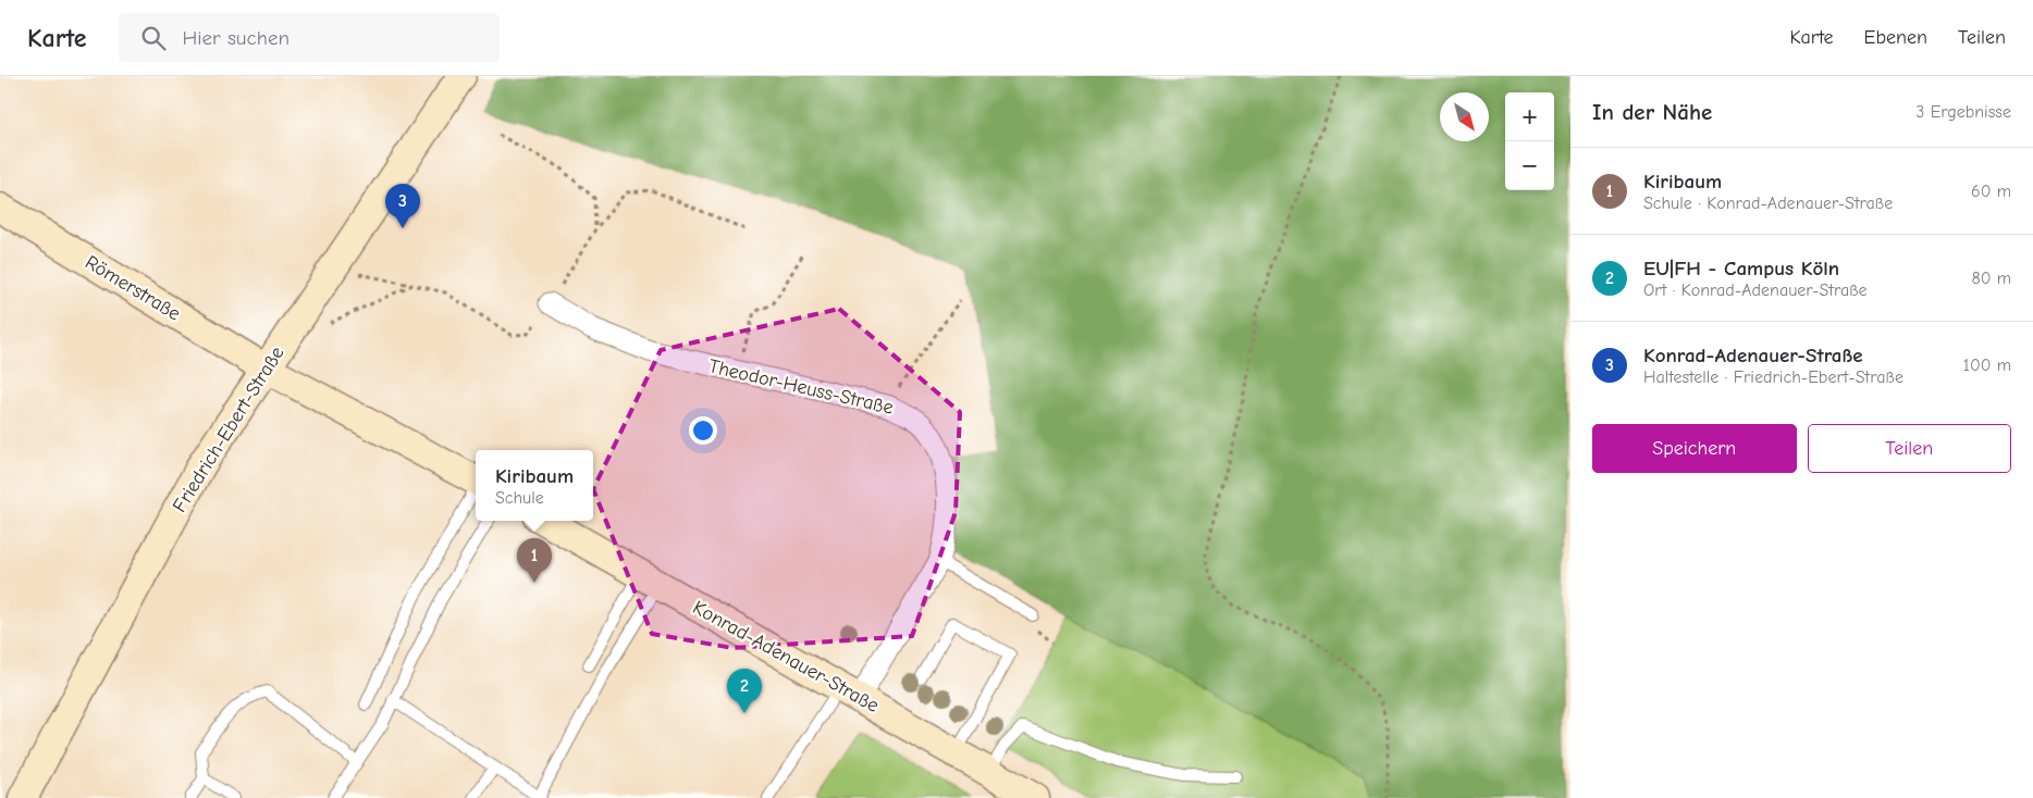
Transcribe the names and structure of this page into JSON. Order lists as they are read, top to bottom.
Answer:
{
  "streets": {
    "street": [
      "Römerstraße",
      "Theodor-Heuss-Straße",
      "Friedrich-Ebert-Straße",
      "Konrad-Adenauer-Straße"
    ]
  },
  "crossings": [
    ["Römerstraße", "Friedrich-Ebert-Straße"],
    ["Theodor-Heuss-Straße", "Konrad-Adenauer-Straße"]
  ],
  "north": "bottom right",
  "page": {
    "header": "Karte",
    "search": "Hier suchen",
    "nav": ["Karte", "Ebenen", "Teilen"],
    "heading": ["In der Nähe", "3 Ergebnisse"],
    "map_buttons": ["+", "−"],
    "list": [
      {
        "mark": "1",
        "name": "Kiribaum",
        "note": "Schule · Konrad-Adenauer-Straße",
        "value": "60 m"
      },
      {
        "mark": "2",
        "name": "EU|FH - Campus Köln",
        "note": "Ort · Konrad-Adenauer-Straße",
        "value": "80 m"
      },
      {
        "mark": "3",
        "name": "Konrad-Adenauer-Straße",
        "note": "Haltestelle · Friedrich-Ebert-Straße",
        "value": "100 m"
      }
    ],
    "pins": ["3", "1", "2"],
    "buttons": ["Speichern", "Teilen"],
    "popup": ["Kiribaum", "Schule"]
  }
}
